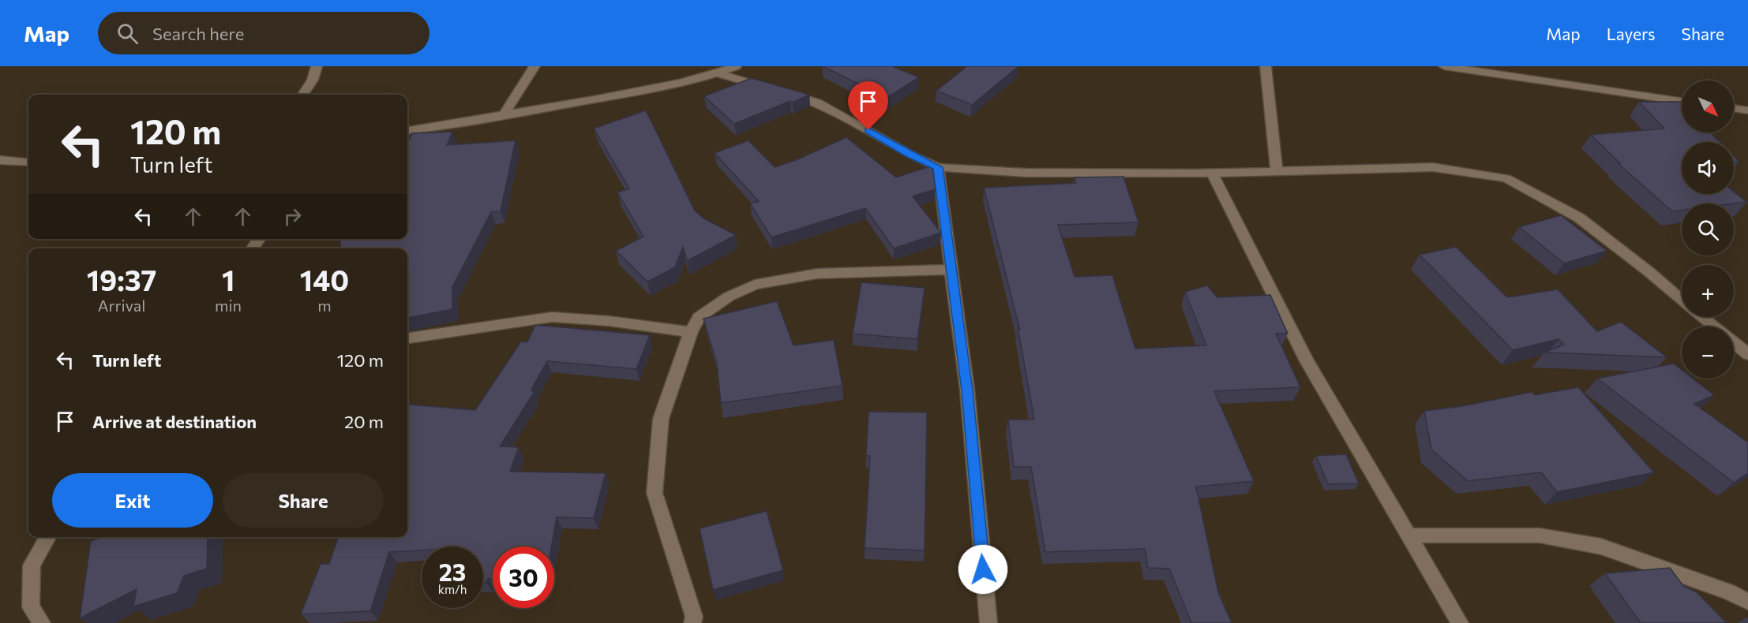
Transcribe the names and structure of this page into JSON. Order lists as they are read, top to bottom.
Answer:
{
  "north": "bottom right",
  "page": {
    "header": "Map",
    "search": "Search here",
    "nav": ["Map", "Layers", "Share"],
    "map_buttons": ["+", "−"],
    "turn": ["120 m", "Turn left"],
    "eta": [
      "19:37",
      "Arrival",
      "1",
      "min",
      "140",
      "m"
    ],
    "list": [
      {
        "name": "Turn left",
        "value": "120 m"
      },
      {
        "name": "Arrive at destination",
        "value": "20 m"
      }
    ],
    "buttons": ["Exit", "Share"],
    "speed": "23 km/h",
    "limit": "30"
  }
}
